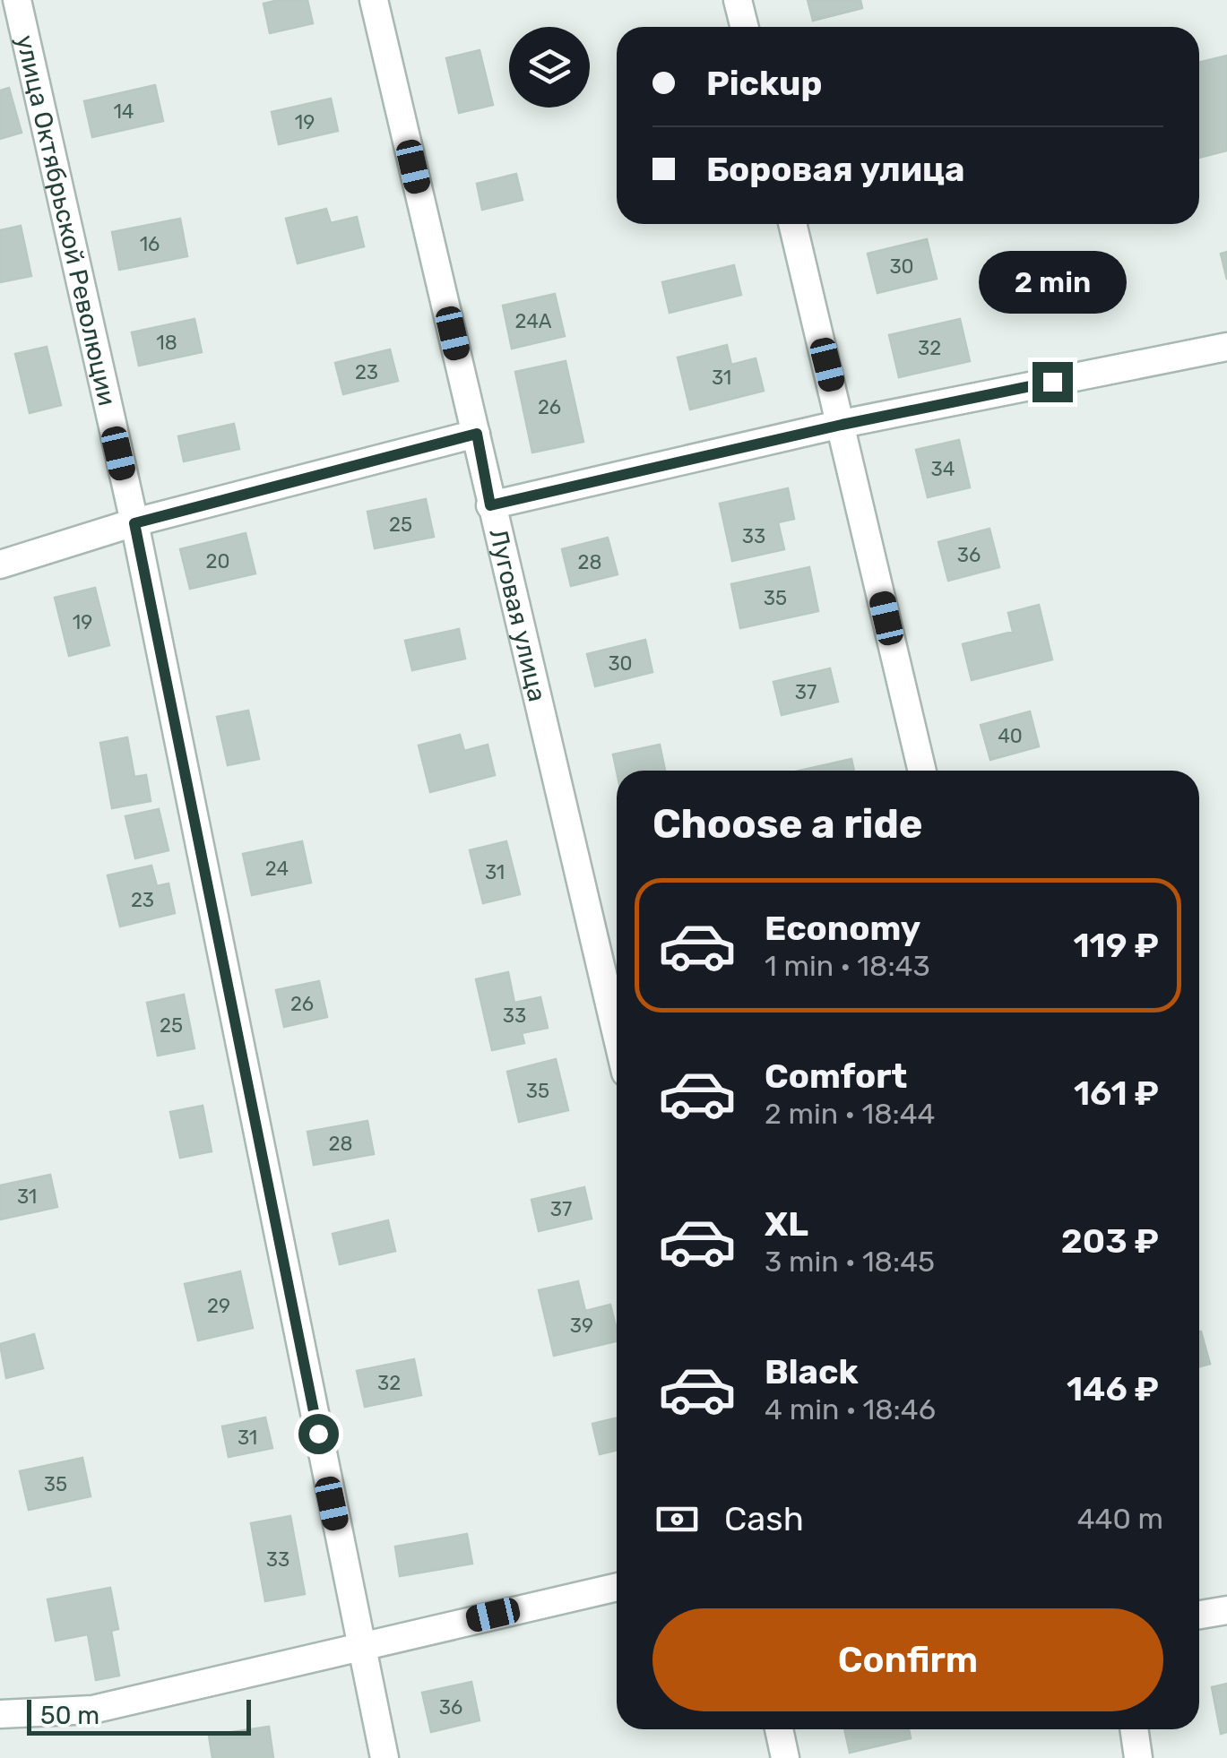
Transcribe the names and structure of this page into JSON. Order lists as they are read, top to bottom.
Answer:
{
  "streets": {
    "street": ["улица Октябрьской Революции", "Луговая улица"]
  },
  "house_numbers": [
    "14",
    "19",
    "16",
    "30",
    "24А",
    "18",
    "32",
    "23",
    "31",
    "26",
    "34",
    "25",
    "33",
    "36",
    "20",
    "28",
    "35",
    "19",
    "30",
    "37",
    "40",
    "24",
    "31",
    "23",
    "26",
    "33",
    "25",
    "35",
    "28",
    "31",
    "37",
    "29",
    "39",
    "32",
    "31",
    "35",
    "33",
    "36"
  ],
  "scale_bar": "50 m",
  "page": {
    "banner": ["Pickup", "Боровая улица"],
    "bubble": "2 min",
    "heading": "Choose a ride",
    "list": [
      {
        "name": "Economy",
        "note": "1 min · 18:43",
        "value": "119 ₽"
      },
      {
        "name": "Comfort",
        "note": "2 min · 18:44",
        "value": "161 ₽"
      },
      {
        "name": "XL",
        "note": "3 min · 18:45",
        "value": "203 ₽"
      },
      {
        "name": "Black",
        "note": "4 min · 18:46",
        "value": "146 ₽"
      }
    ],
    "pay": ["Cash", "440 m"],
    "buttons": "Confirm",
    "scale": "50 m"
  }
}
